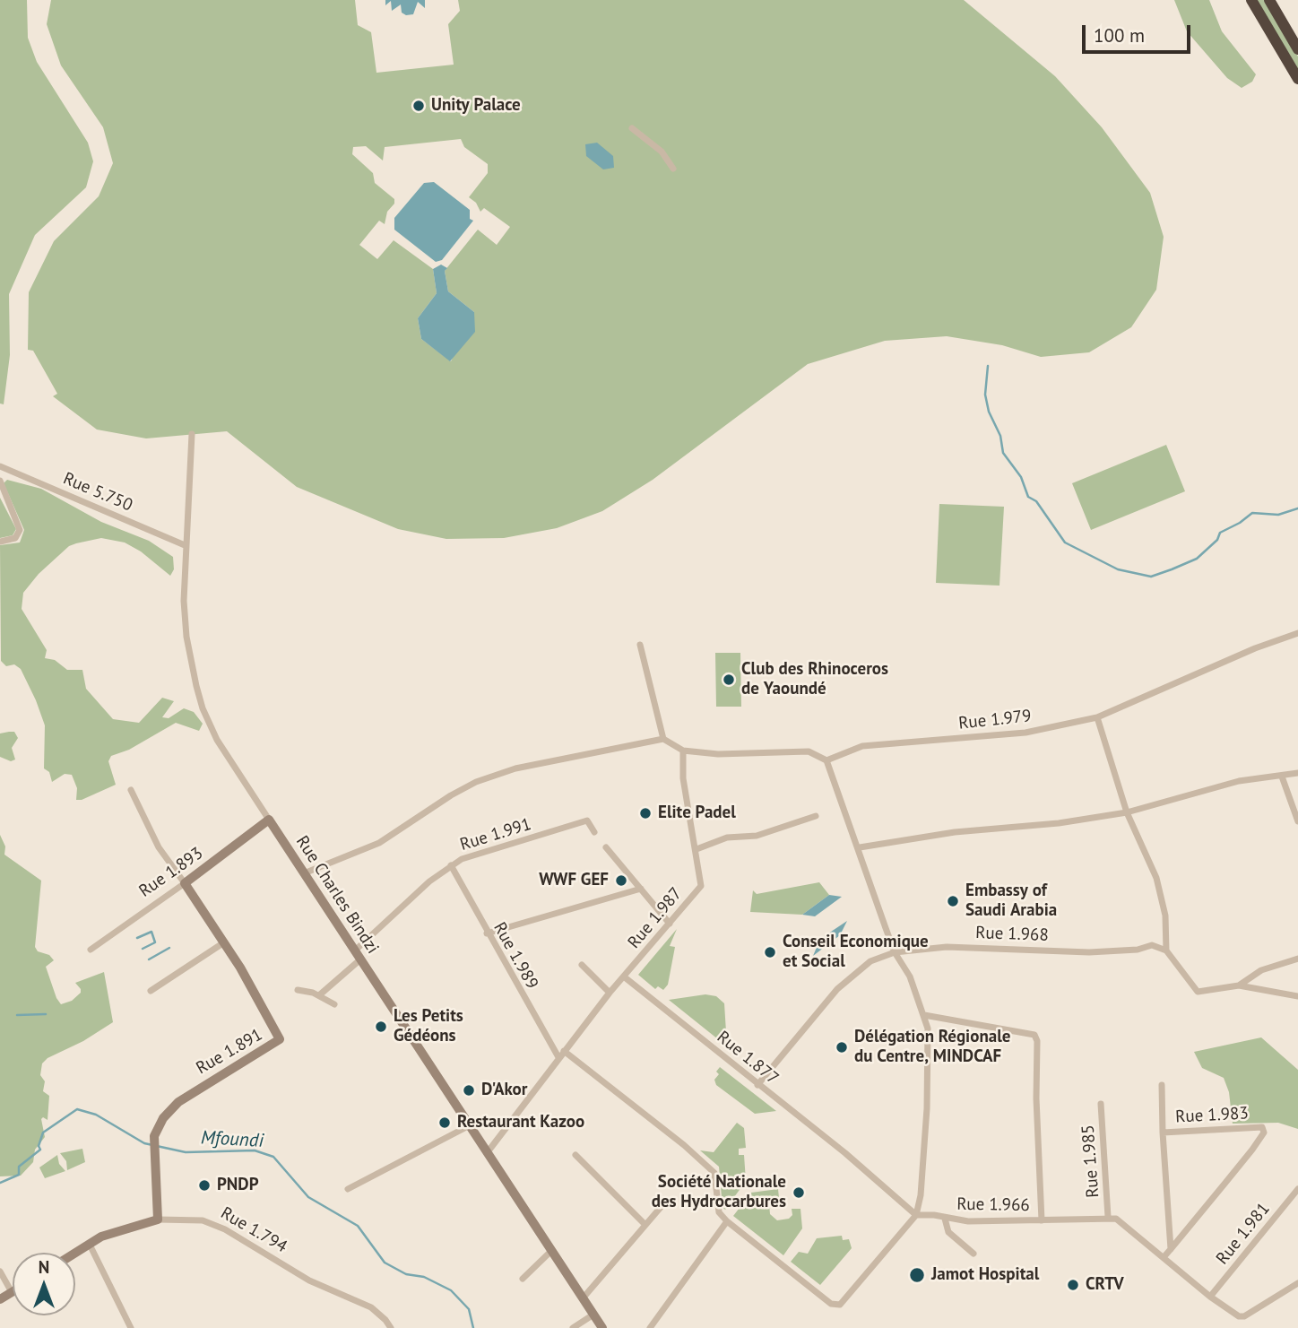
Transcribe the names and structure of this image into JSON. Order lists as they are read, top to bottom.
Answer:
{
  "streets": {
    "street": [
      "Rue 5.750",
      "Rue 1.979",
      "Rue 1.991",
      "Rue 1.893",
      "Rue Charles Bindzi",
      "Rue 1.987",
      "Rue 1.968",
      "Rue 1.989",
      "Rue 1.891",
      "Rue 1.877",
      "Rue 1.983",
      "Rue 1.985",
      "Rue 1.966",
      "Rue 1.794",
      "Rue 1.981"
    ]
  },
  "crossings": [
    ["Rue 5.750", "Rue Charles Bindzi"],
    ["Rue 1.991", "Rue Charles Bindzi"],
    ["Rue 1.991", "Rue 1.989"],
    ["Rue 1.893", "Rue Charles Bindzi"],
    ["Rue 1.893", "Rue 1.891"],
    ["Rue 1.987", "Rue 1.877"],
    ["Rue 1.968", "Rue 1.877"],
    ["Rue 1.891", "Rue 1.794"],
    ["Rue 1.877", "Rue 1.966"],
    ["Rue 1.985", "Rue 1.966"]
  ],
  "water": ["Mfoundi"],
  "places": [
    "Unity Palace",
    "Club des Rhinoceros de Yaoundé",
    "Elite Padel",
    "WWF GEF",
    "Embassy of Saudi Arabia",
    "Conseil Economique et Social",
    "Les Petits Gédéons",
    "Délégation Régionale du Centre, MINDCAF",
    "D'Akor",
    "Restaurant Kazoo",
    "PNDP",
    "Société Nationale des Hydrocarbures",
    "Jamot Hospital",
    "CRTV"
  ],
  "scale_bar": "100 m",
  "north": "top"
}
